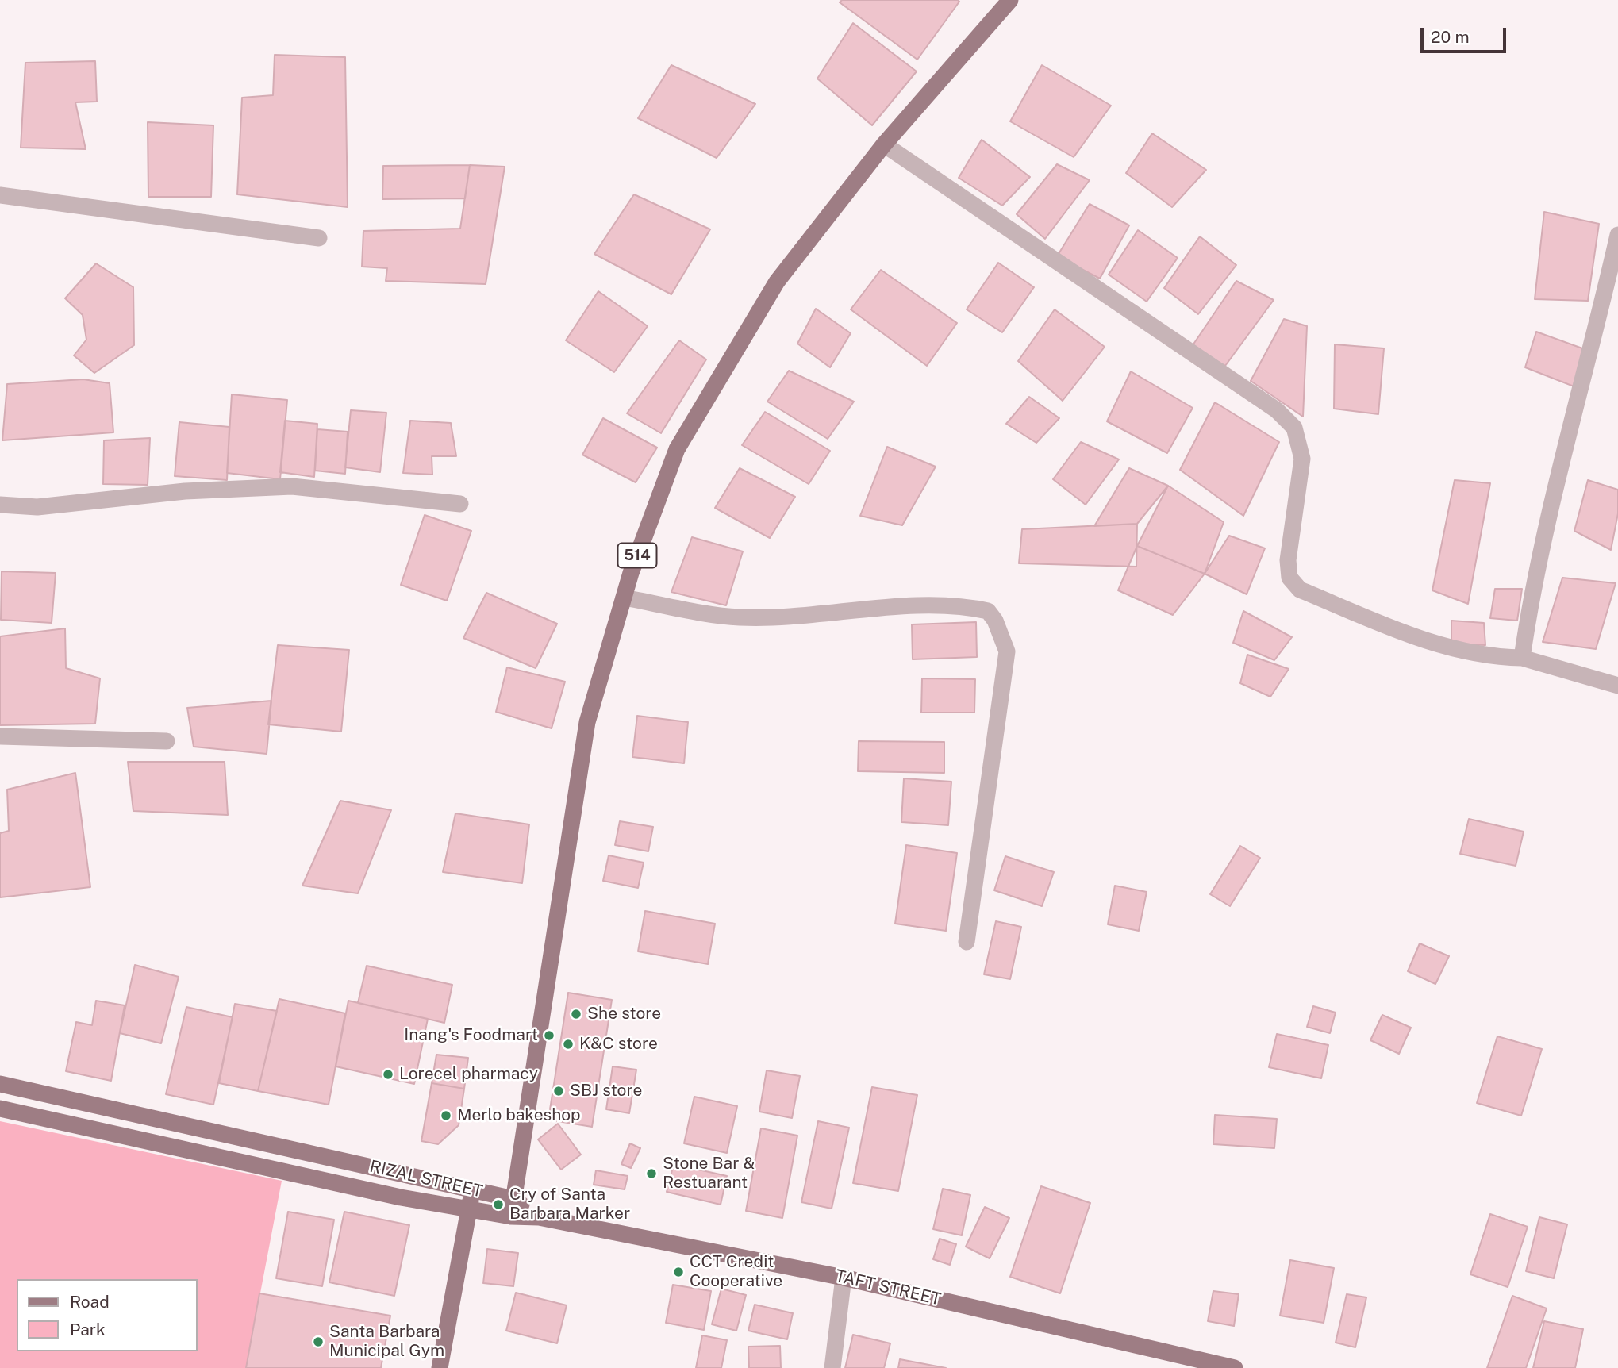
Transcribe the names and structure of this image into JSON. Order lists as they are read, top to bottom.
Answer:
{
  "streets": {
    "main road": ["514", "RIZAL STREET", "TAFT STREET"]
  },
  "crossings": [
    ["514", "RIZAL STREET"],
    ["RIZAL STREET", "TAFT STREET"]
  ],
  "places": [
    "She store",
    "Inang's Foodmart",
    "K&C store",
    "Lorecel pharmacy",
    "SBJ store",
    "Merlo bakeshop",
    "Stone Bar & Restuarant",
    "Cry of Santa Barbara Marker",
    "CCT Credit Cooperative",
    "Santa Barbara Municipal Gym"
  ],
  "legend": ["Road", "Park"],
  "scale_bar": "20 m"
}
